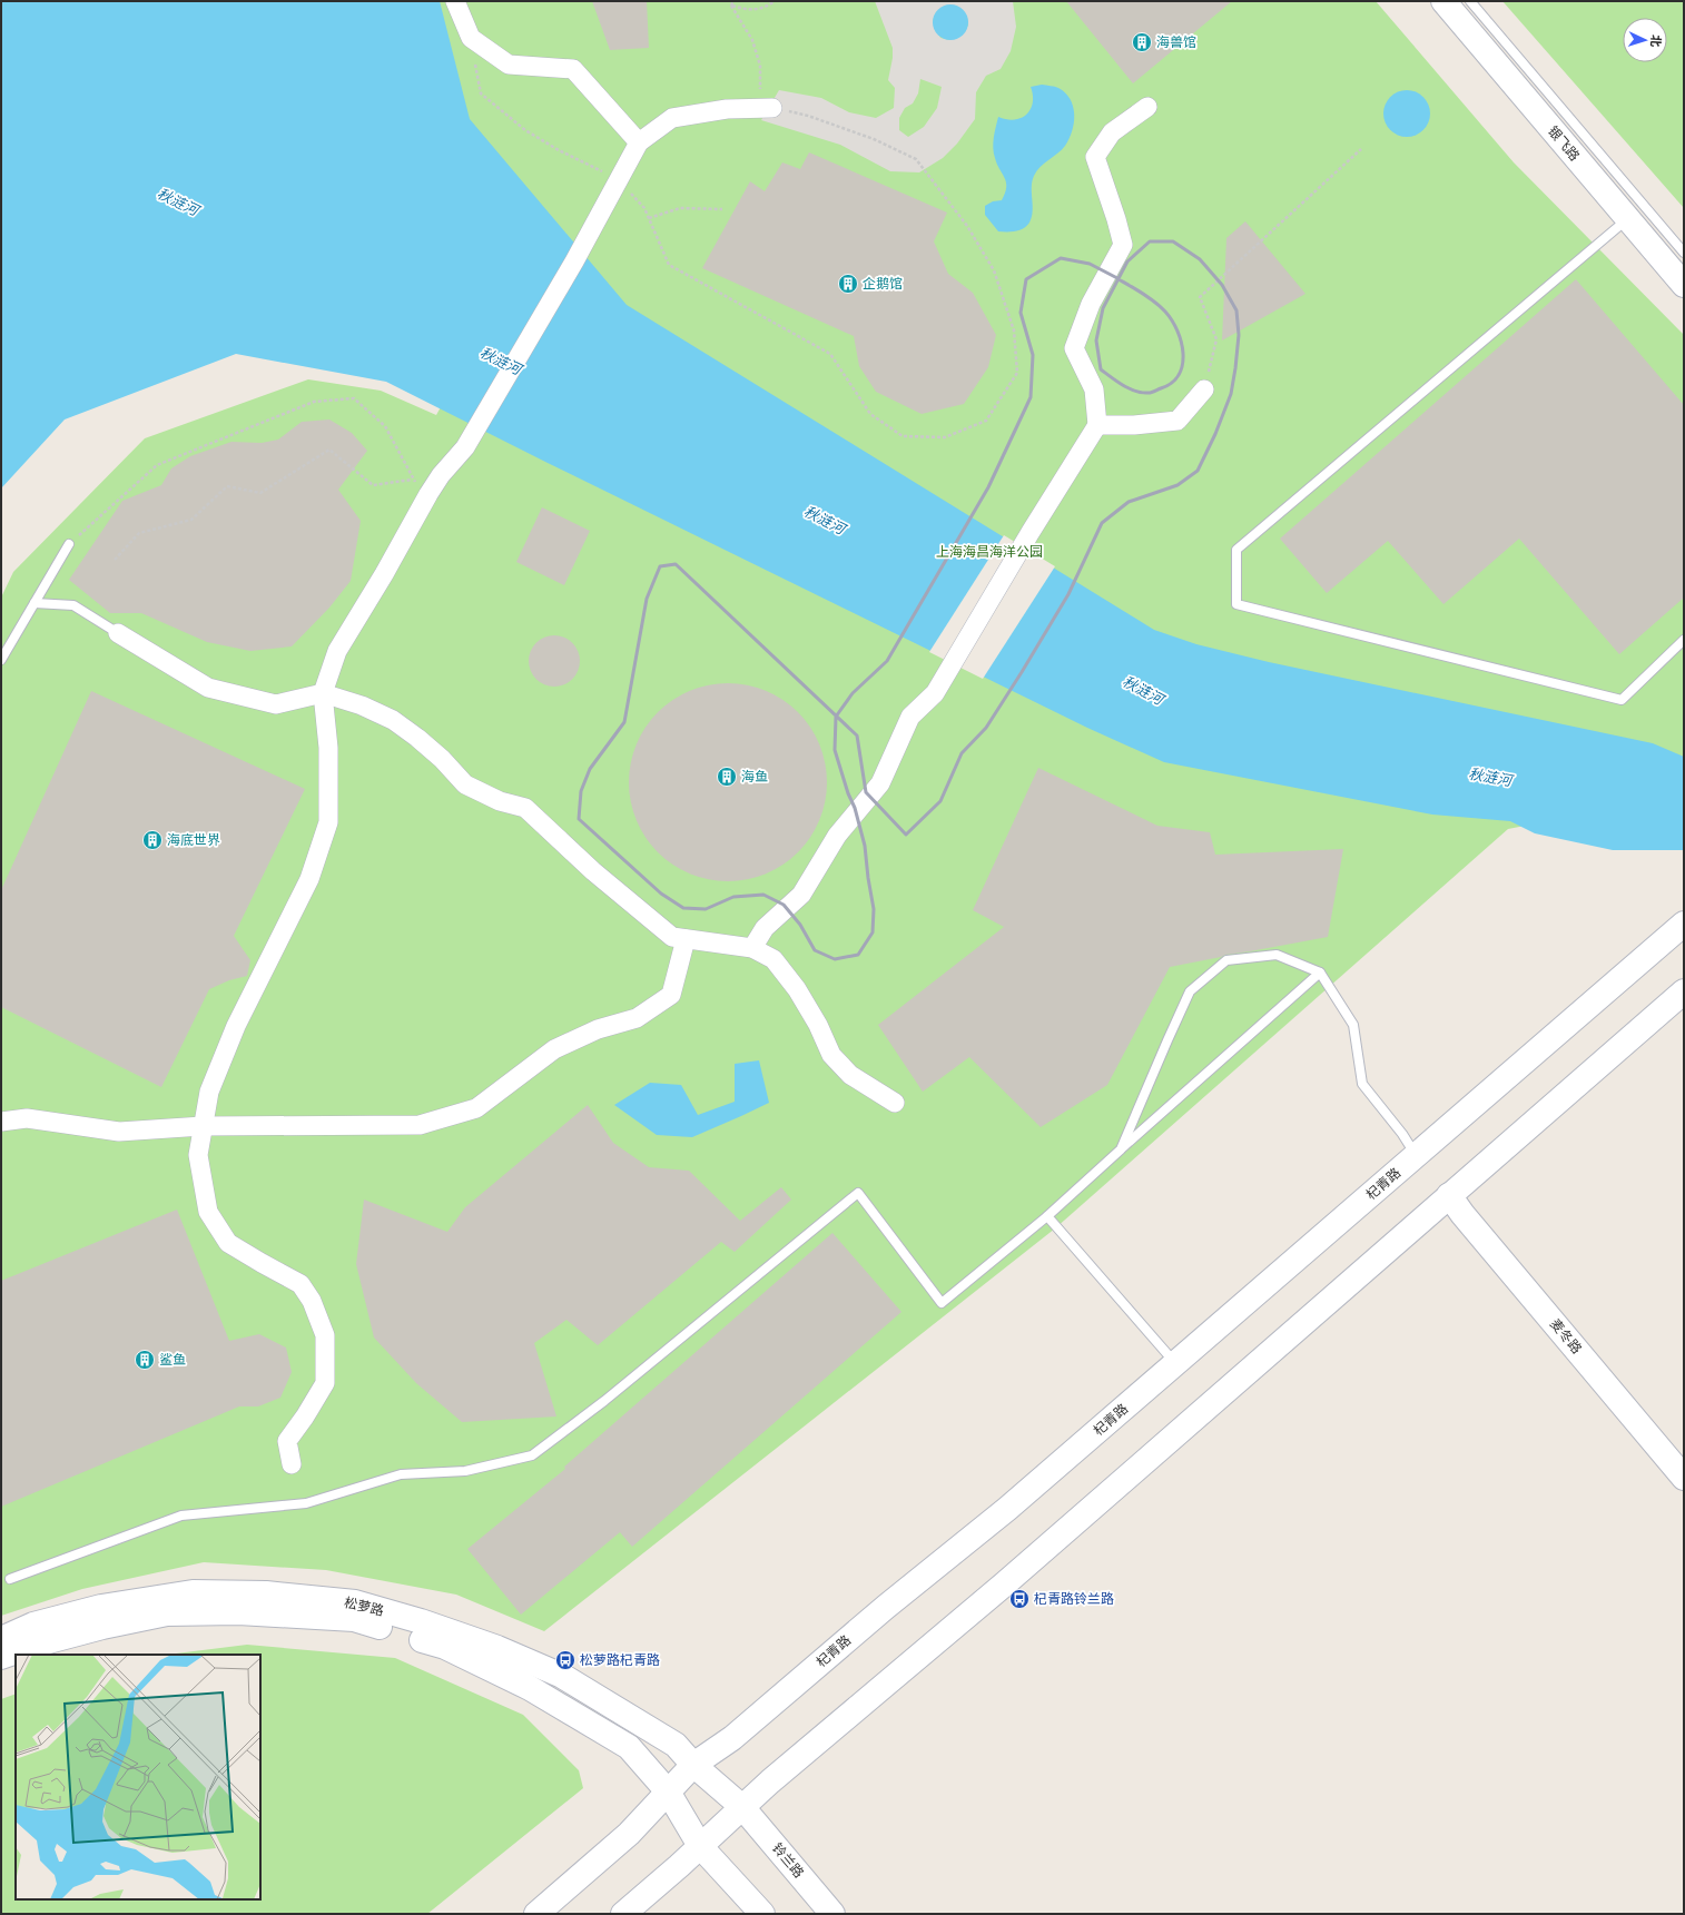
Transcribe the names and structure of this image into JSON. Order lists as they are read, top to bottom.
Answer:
{
  "streets": {
    "main road": [
      "银飞路",
      "杞青路",
      "麦冬路",
      "松萝路",
      "铃兰路"
    ]
  },
  "crossings": [
    ["杞青路", "松萝路"],
    ["松萝路", "铃兰路"]
  ],
  "water": ["秋涟河"],
  "parks": ["上海海昌海洋公园"],
  "places": {
    "building": [
      "海兽馆",
      "企鹅馆",
      "海鱼",
      "海底世界",
      "鲨鱼"
    ],
    "bus stop": ["杞青路铃兰路", "松萝路杞青路"]
  },
  "north": "right"
}
